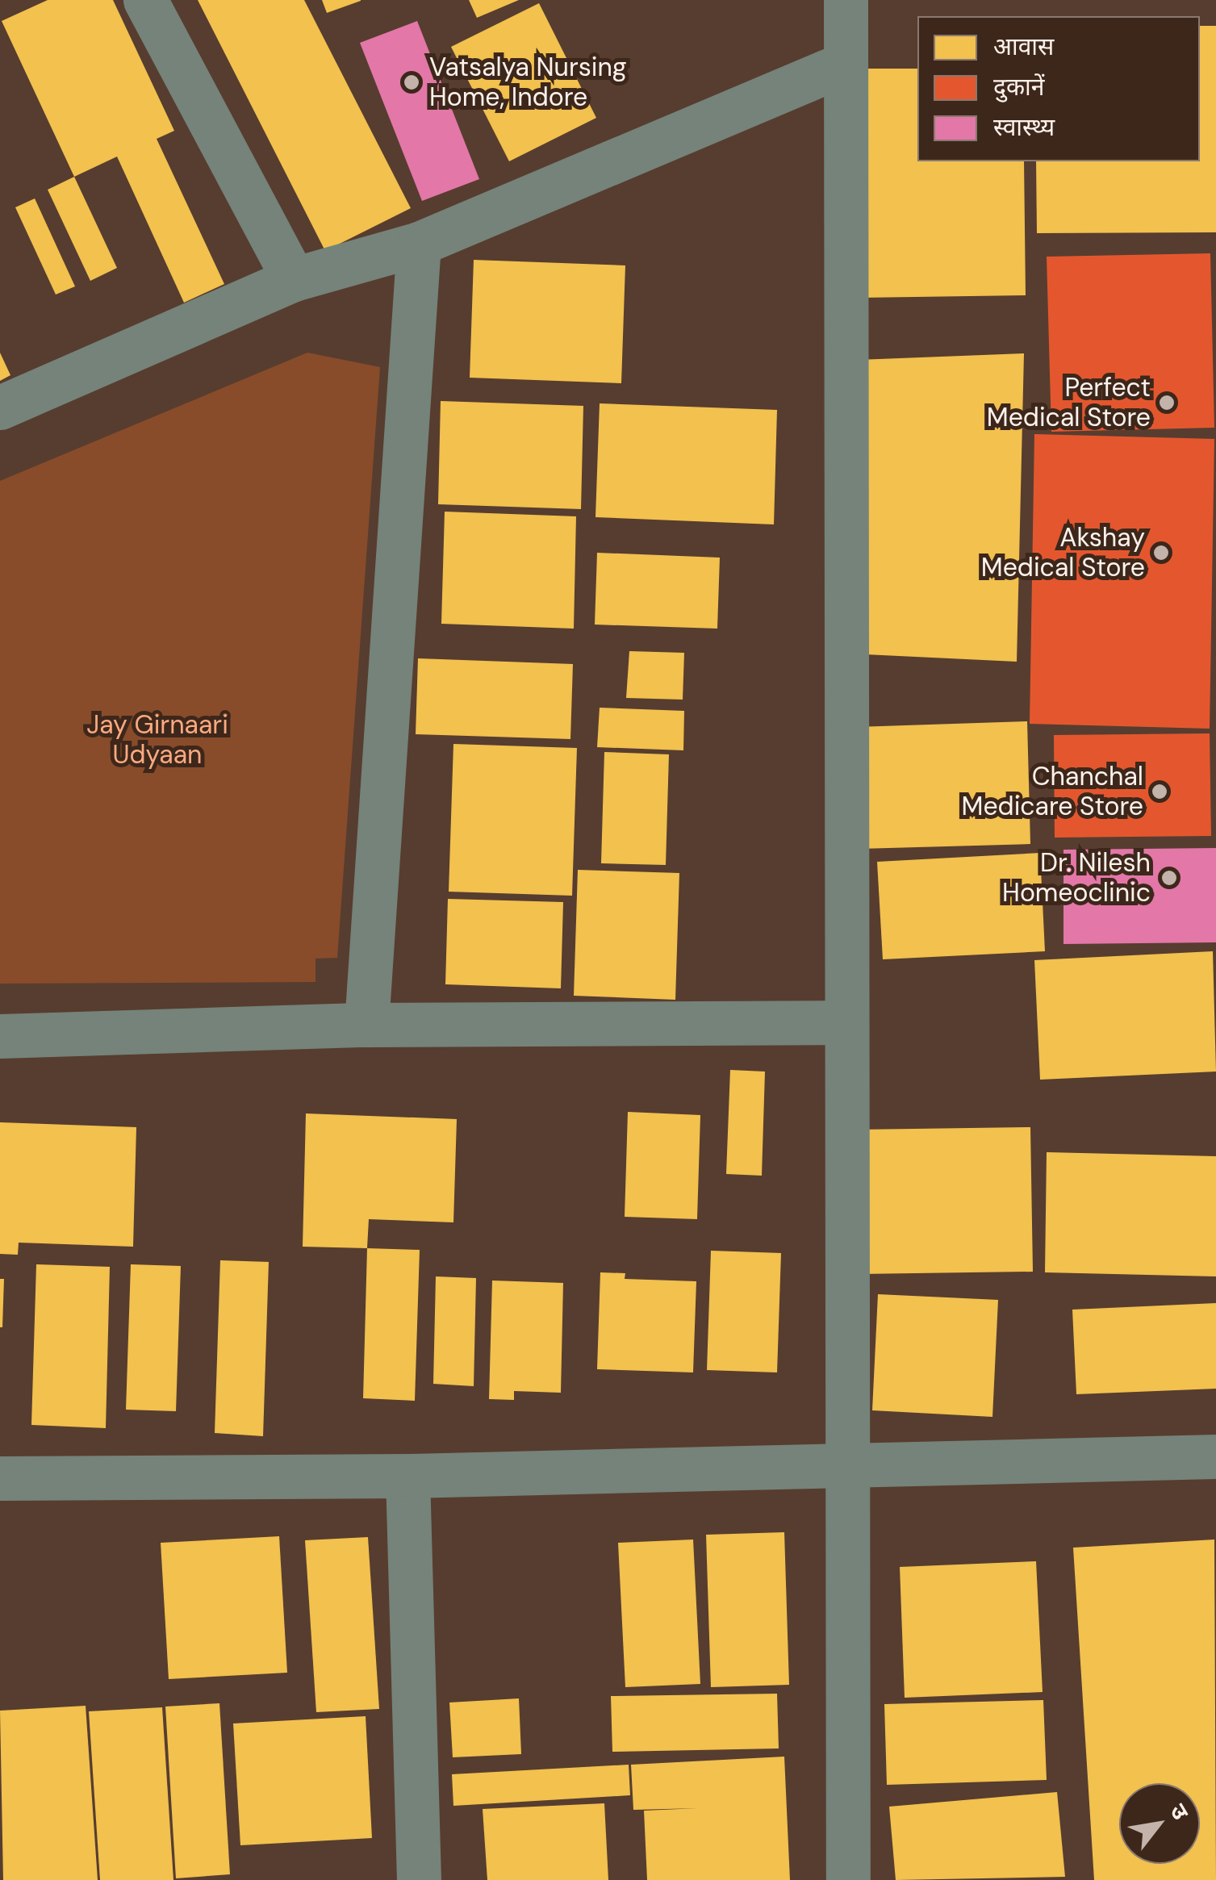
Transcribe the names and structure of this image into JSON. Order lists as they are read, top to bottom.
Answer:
{
  "parks": ["Jay Girnaari Udyaan"],
  "places": [
    "Vatsalya Nursing Home, Indore",
    "Perfect Medical Store",
    "Akshay Medical Store",
    "Chanchal Medicare Store",
    "Dr. Nilesh Homeoclinic"
  ],
  "legend": ["आवास", "दुकानें", "स्वास्थ्य"],
  "north": "top right"
}
